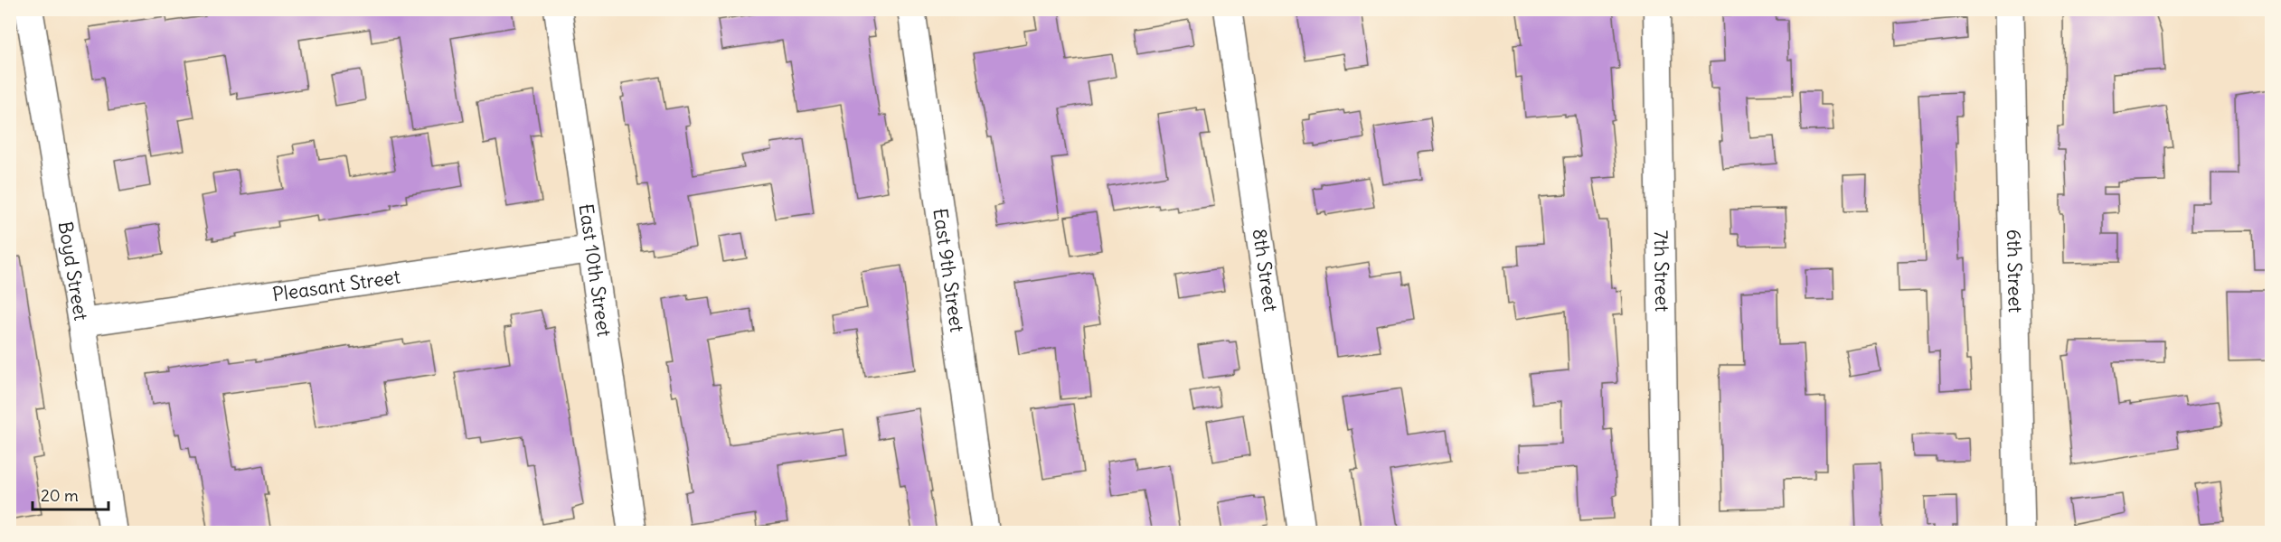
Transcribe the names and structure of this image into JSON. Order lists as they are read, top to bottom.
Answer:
{
  "streets": {
    "main road": ["6th Street"],
    "street": [
      "Boyd Street",
      "East 10th Street",
      "East 9th Street",
      "8th Street",
      "7th Street",
      "Pleasant Street"
    ]
  },
  "crossings": [
    ["Boyd Street", "Pleasant Street"],
    ["East 10th Street", "Pleasant Street"]
  ],
  "scale_bar": "20 m"
}
